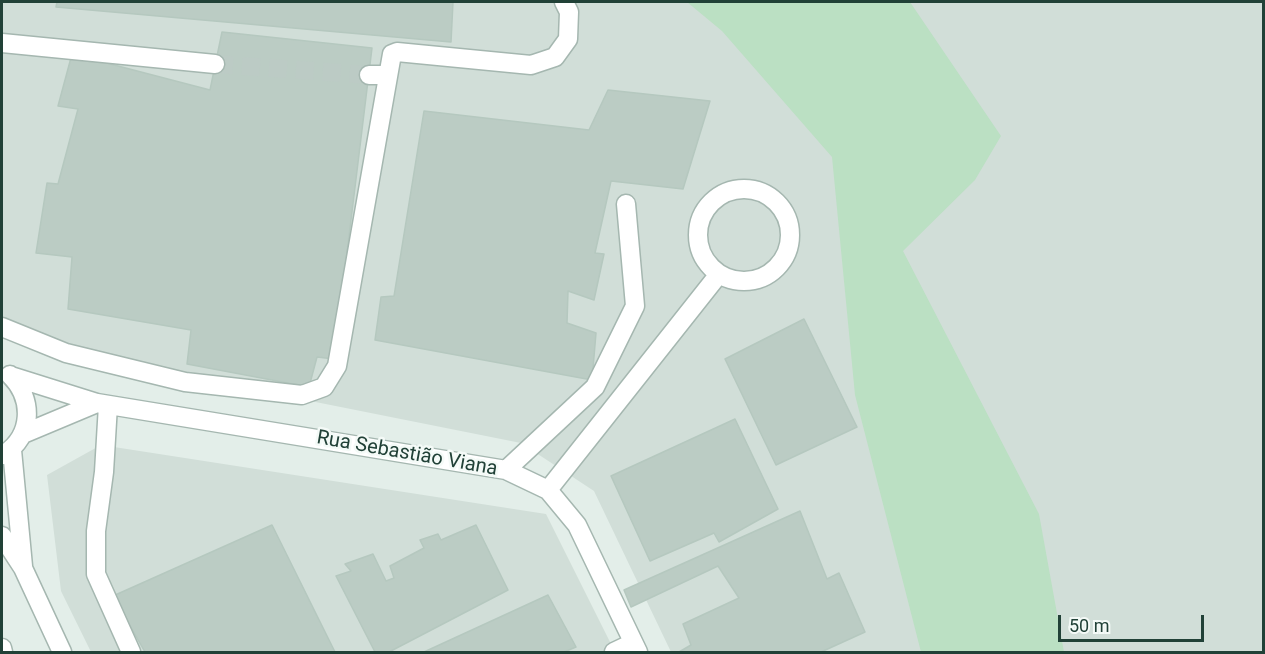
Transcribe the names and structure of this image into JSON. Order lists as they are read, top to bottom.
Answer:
{
  "streets": {
    "street": ["Rua Sebastião Viana"]
  },
  "scale_bar": "50 m"
}
